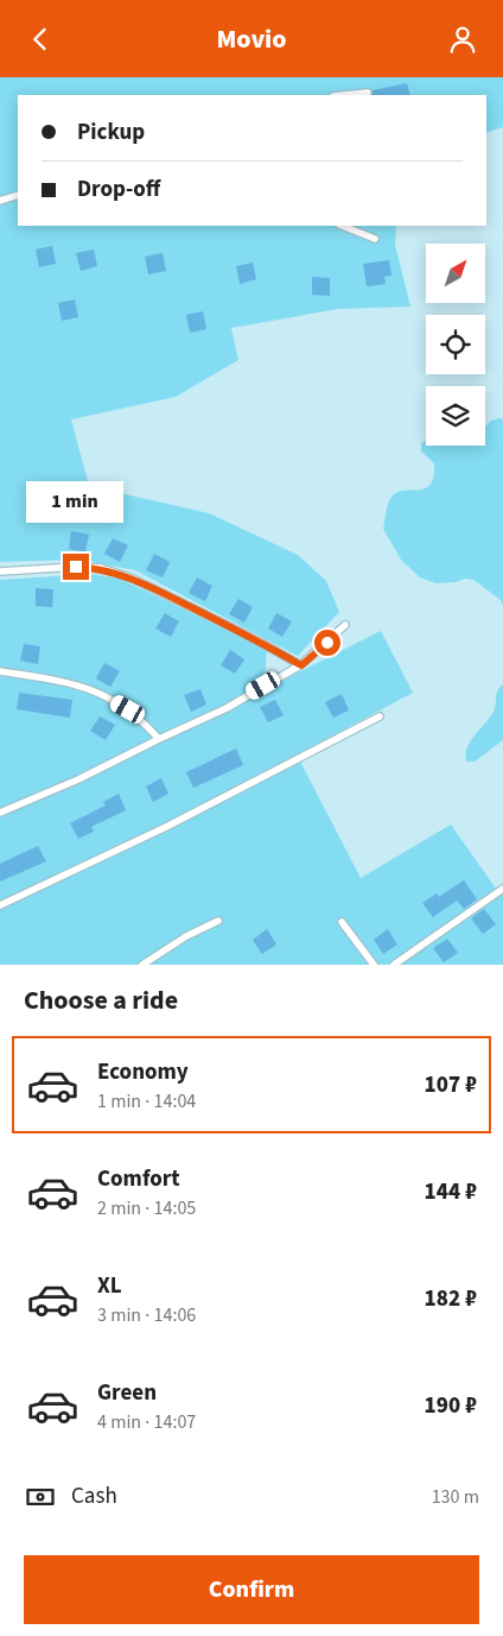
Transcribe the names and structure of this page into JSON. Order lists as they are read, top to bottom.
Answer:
{
  "north": "top right",
  "page": {
    "header": "Movio",
    "banner": ["Pickup", "Drop-off"],
    "bubble": "1 min",
    "heading": "Choose a ride",
    "list": [
      {
        "name": "Economy",
        "note": "1 min · 14:04",
        "value": "107 ₽"
      },
      {
        "name": "Comfort",
        "note": "2 min · 14:05",
        "value": "144 ₽"
      },
      {
        "name": "XL",
        "note": "3 min · 14:06",
        "value": "182 ₽"
      },
      {
        "name": "Green",
        "note": "4 min · 14:07",
        "value": "190 ₽"
      }
    ],
    "pay": ["Cash", "130 m"],
    "buttons": "Confirm"
  }
}
